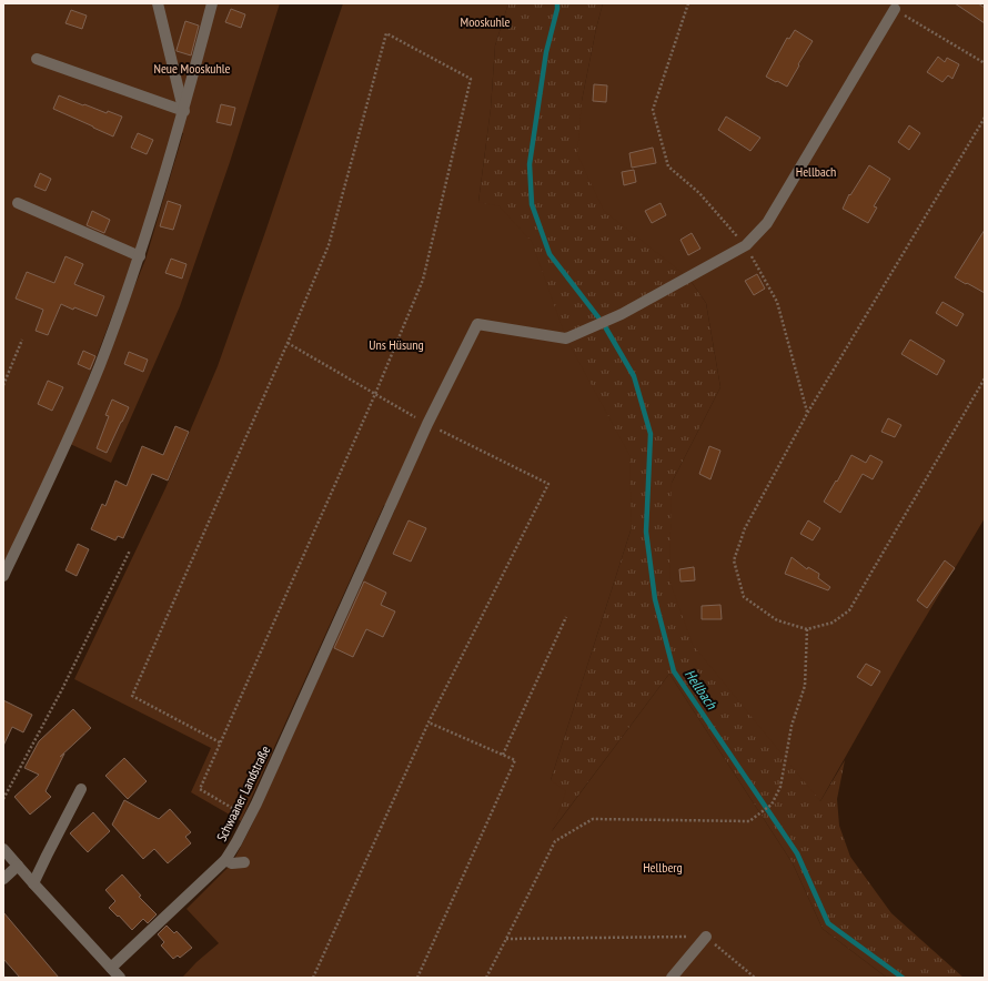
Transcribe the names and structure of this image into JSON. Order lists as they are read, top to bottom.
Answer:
{
  "streets": {
    "street": ["Schwaaner Landstraße"]
  },
  "water": ["Hellbach"],
  "parks": [
    "Mooskuhle",
    "Neue Mooskuhle",
    "Hellbach",
    "Uns Hüsung",
    "Hellberg"
  ]
}
